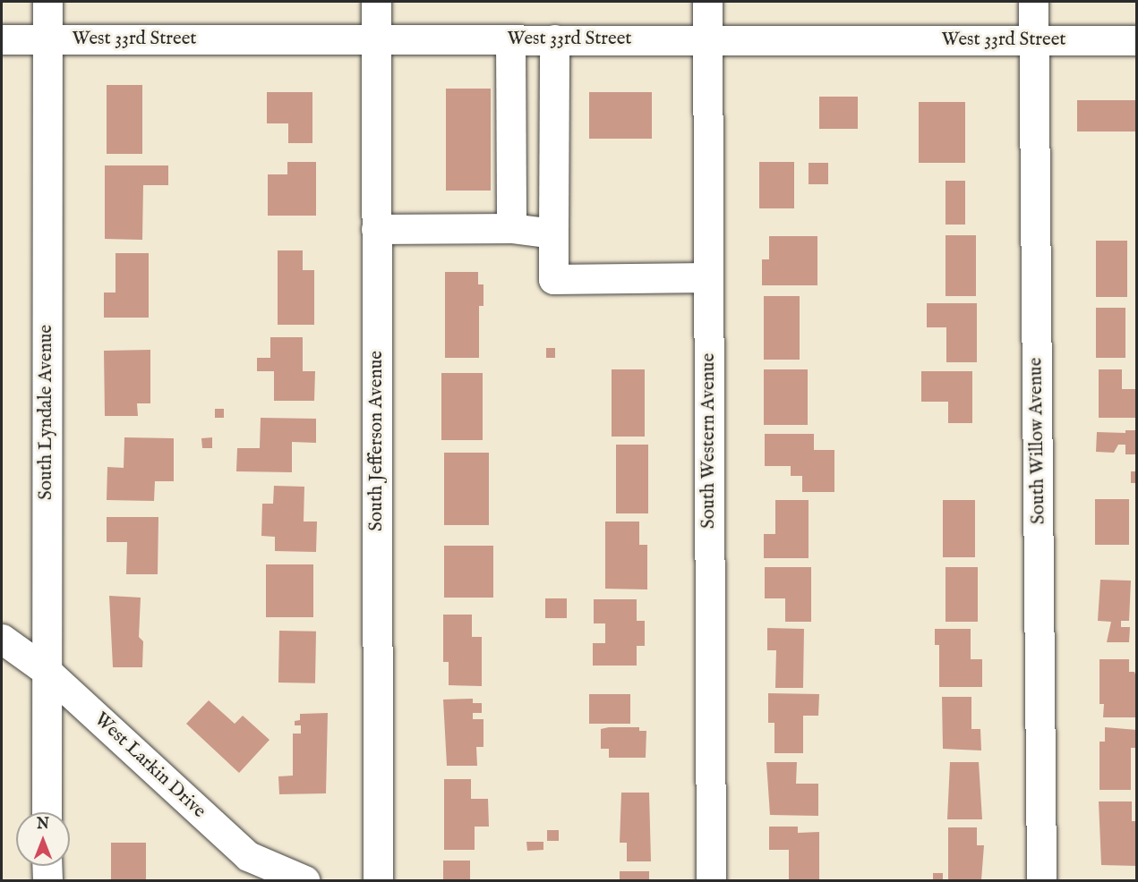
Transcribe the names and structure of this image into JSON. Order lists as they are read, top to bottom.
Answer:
{
  "streets": {
    "street": [
      "West 33rd Street",
      "South Lyndale Avenue",
      "South Jefferson Avenue",
      "South Western Avenue",
      "South Willow Avenue",
      "West Larkin Drive"
    ]
  },
  "crossings": [
    ["West 33rd Street", "South Lyndale Avenue"],
    ["West 33rd Street", "South Jefferson Avenue"],
    ["West 33rd Street", "South Western Avenue"],
    ["West 33rd Street", "South Willow Avenue"],
    ["South Lyndale Avenue", "West Larkin Drive"]
  ],
  "north": "top"
}
